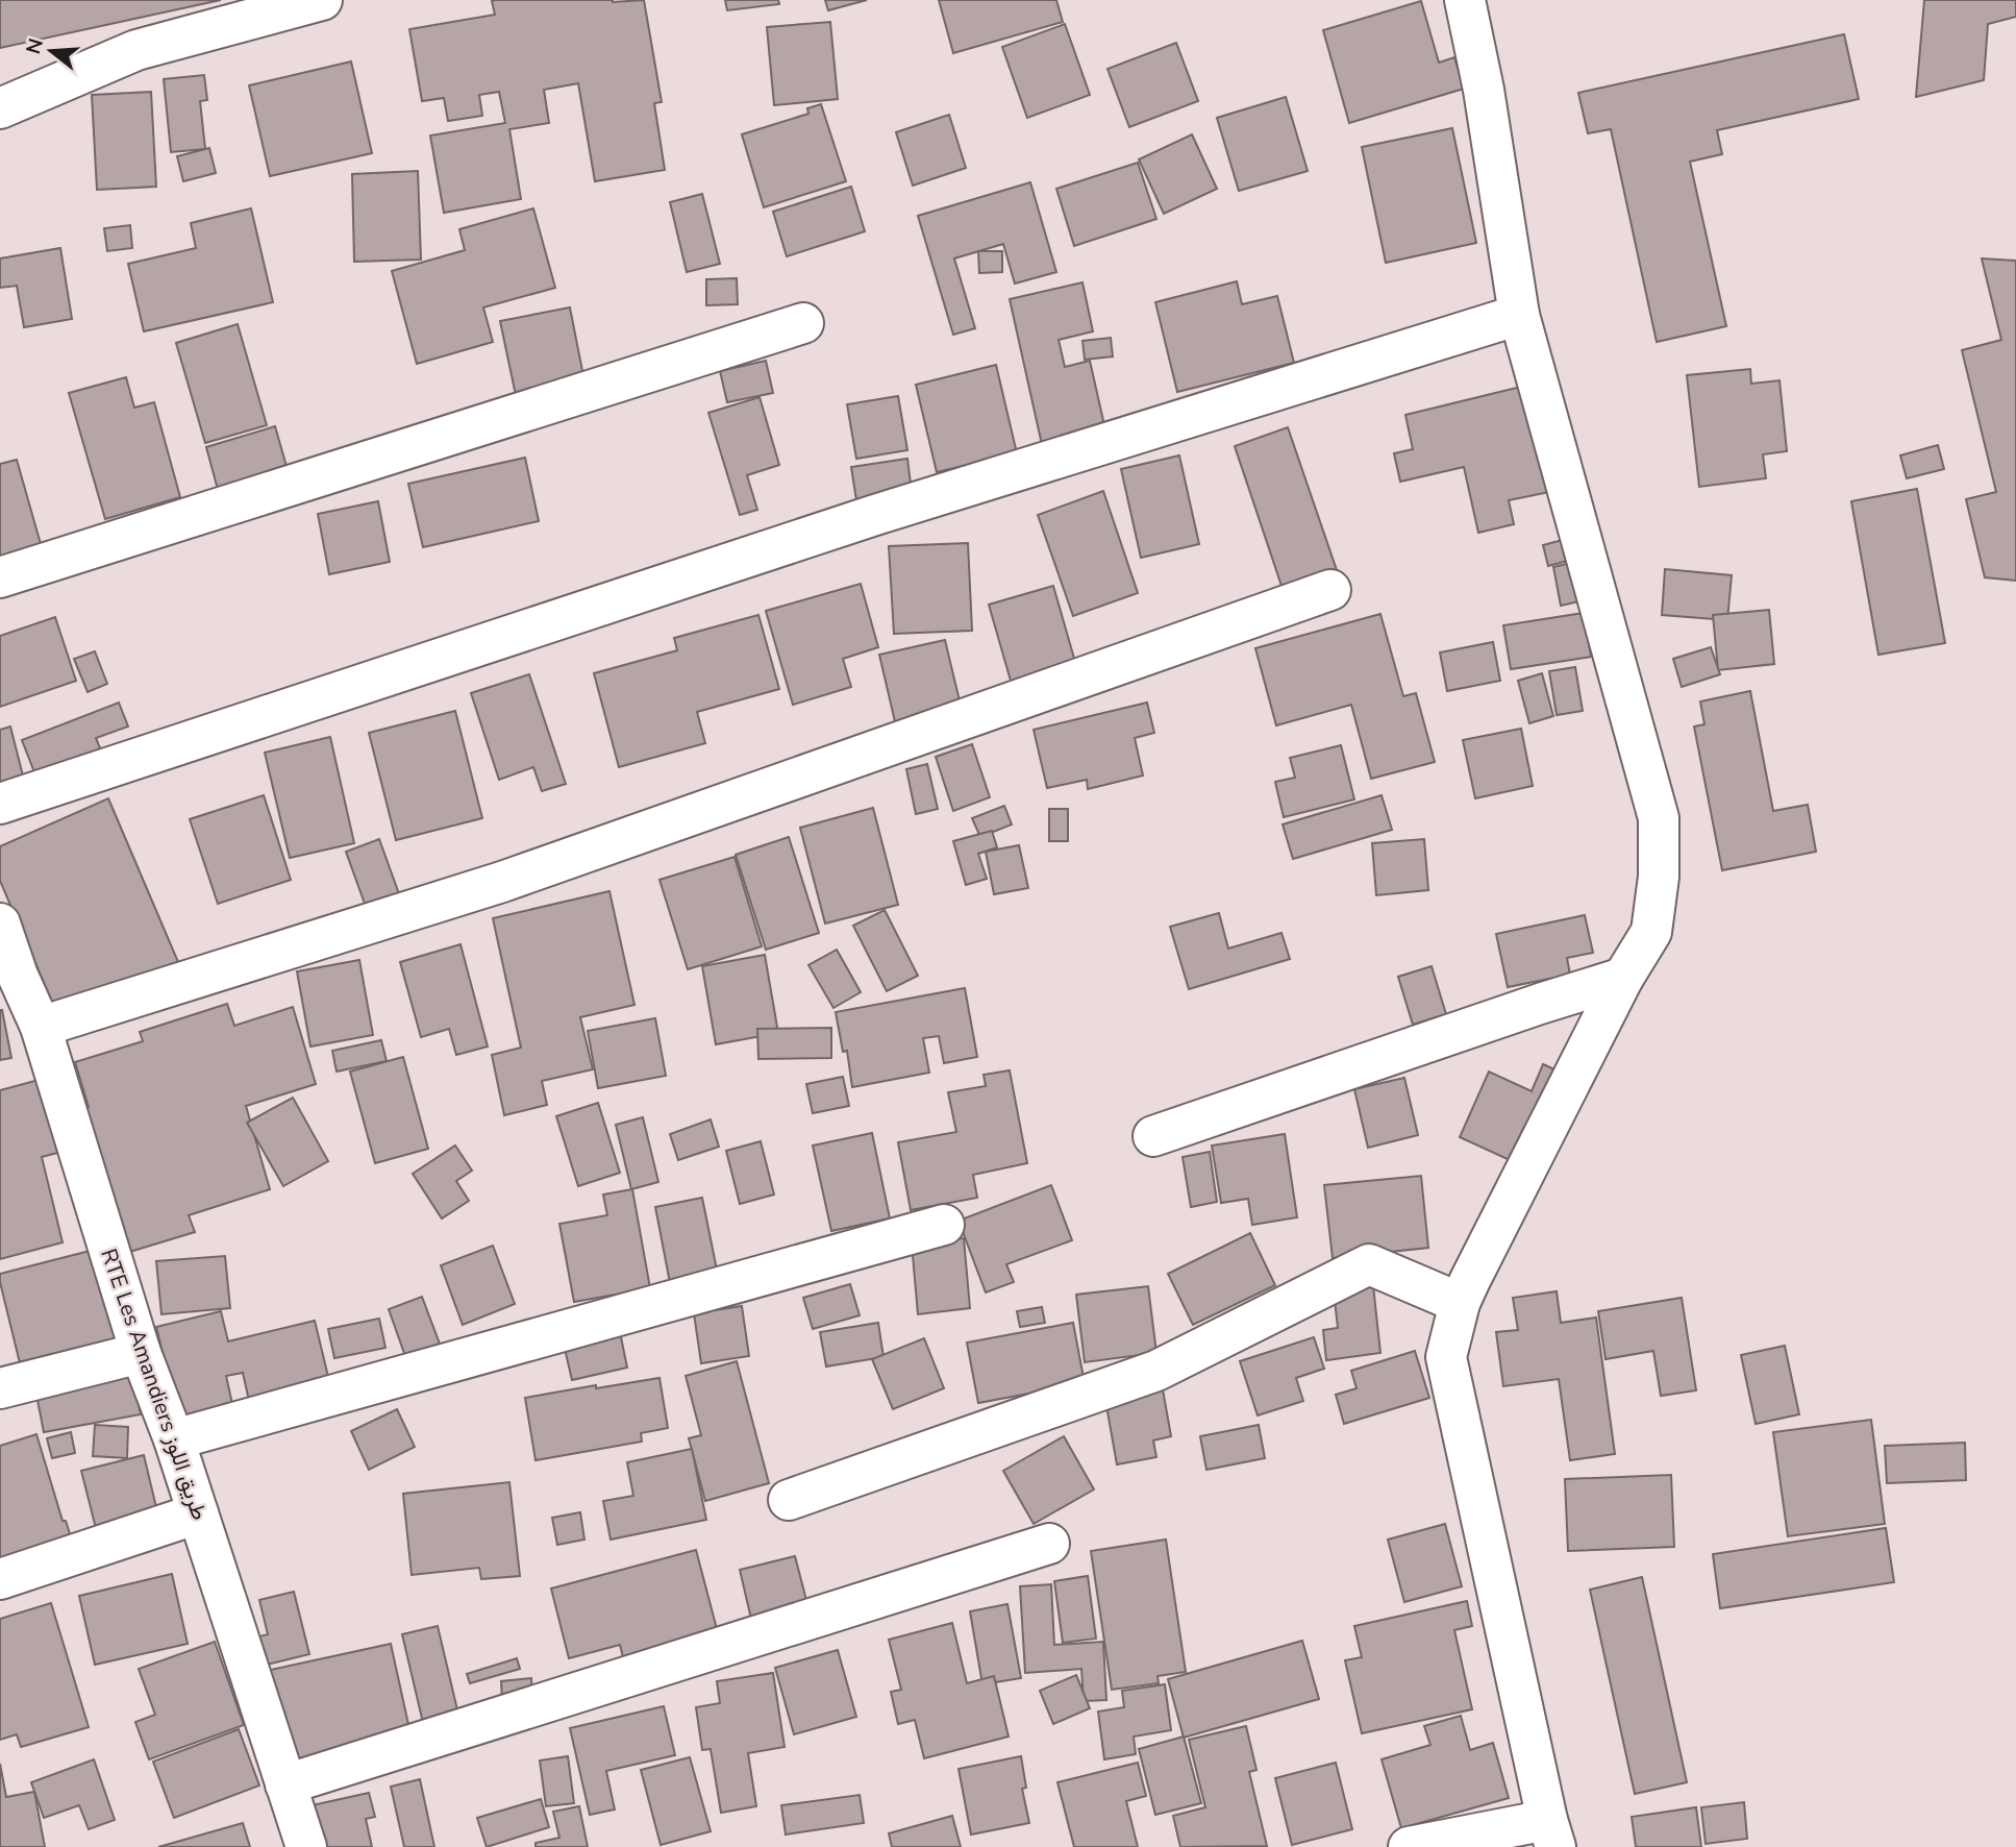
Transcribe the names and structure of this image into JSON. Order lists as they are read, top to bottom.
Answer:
{
  "streets": {
    "street": ["RTE Les Amandiers طريق اللوز"]
  },
  "north": "left"
}
